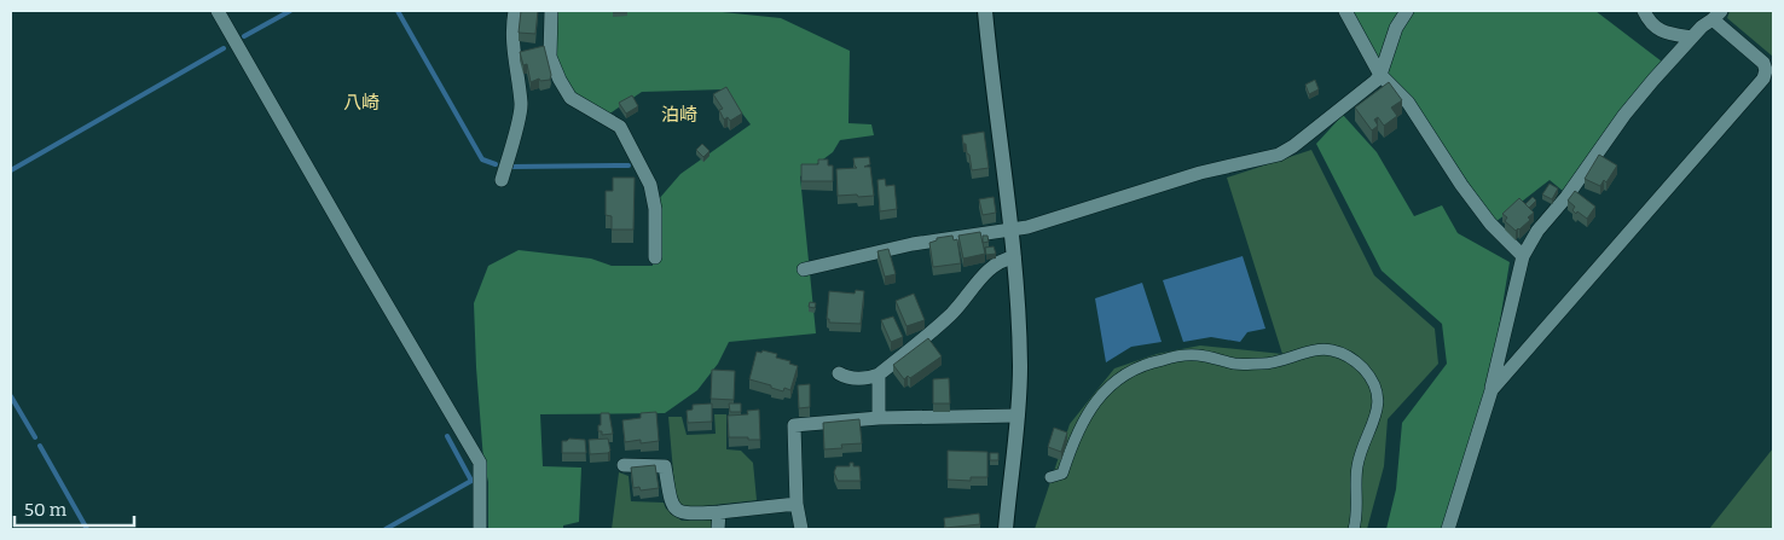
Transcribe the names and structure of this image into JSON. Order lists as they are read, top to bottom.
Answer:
{
  "districts": ["八崎", "泊崎"],
  "scale_bar": "50 m"
}
